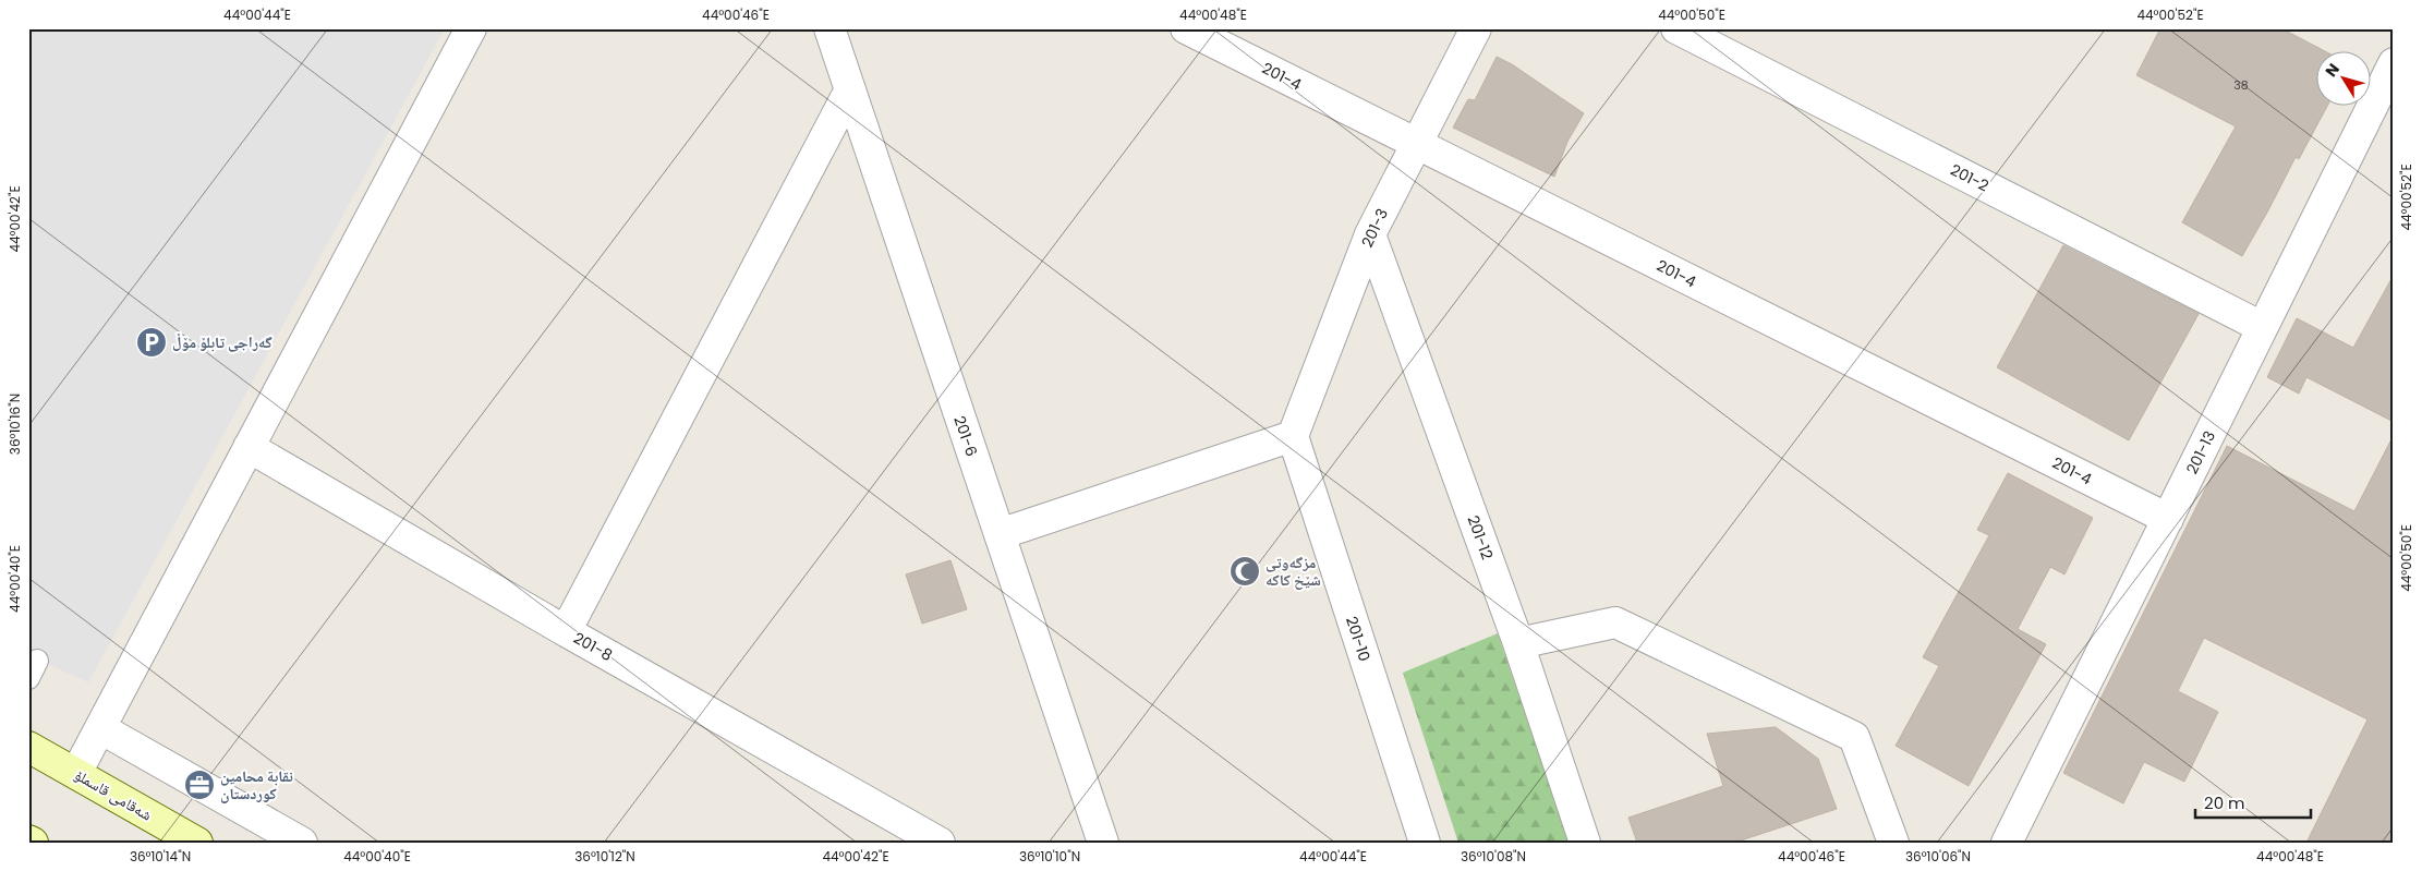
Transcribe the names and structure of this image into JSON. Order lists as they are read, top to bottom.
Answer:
{
  "streets": {
    "main road": ["شەقامی قاسملۆ"],
    "street": [
      "201-4",
      "201-2",
      "201-3",
      "201-6",
      "201-13",
      "201-12",
      "201-10",
      "201-8"
    ]
  },
  "crossings": [
    ["201-4", "201-3"],
    ["201-4", "201-13"],
    ["201-2", "201-13"],
    ["201-3", "201-12"],
    ["201-3", "201-10"]
  ],
  "places": {
    "parking": ["گەراجی تابلۆ مۆڵ"],
    "mosque": ["مزگه‌وتی شێخ كاكه"],
    "office": ["نقابة محامين كوردستان"]
  },
  "house_numbers": ["38"],
  "scale_bar": "20 m",
  "north": "top left",
  "coordinates": [
    "44°00'44\"E",
    "44°00'46\"E",
    "44°00'48\"E",
    "44°00'50\"E",
    "44°00'52\"E",
    "44°00'42\"E",
    "36°10'16\"N",
    "44°00'40\"E",
    "36°10'14\"N",
    "36°10'12\"N",
    "36°10'10\"N",
    "36°10'08\"N",
    "36°10'06\"N"
  ]
}
